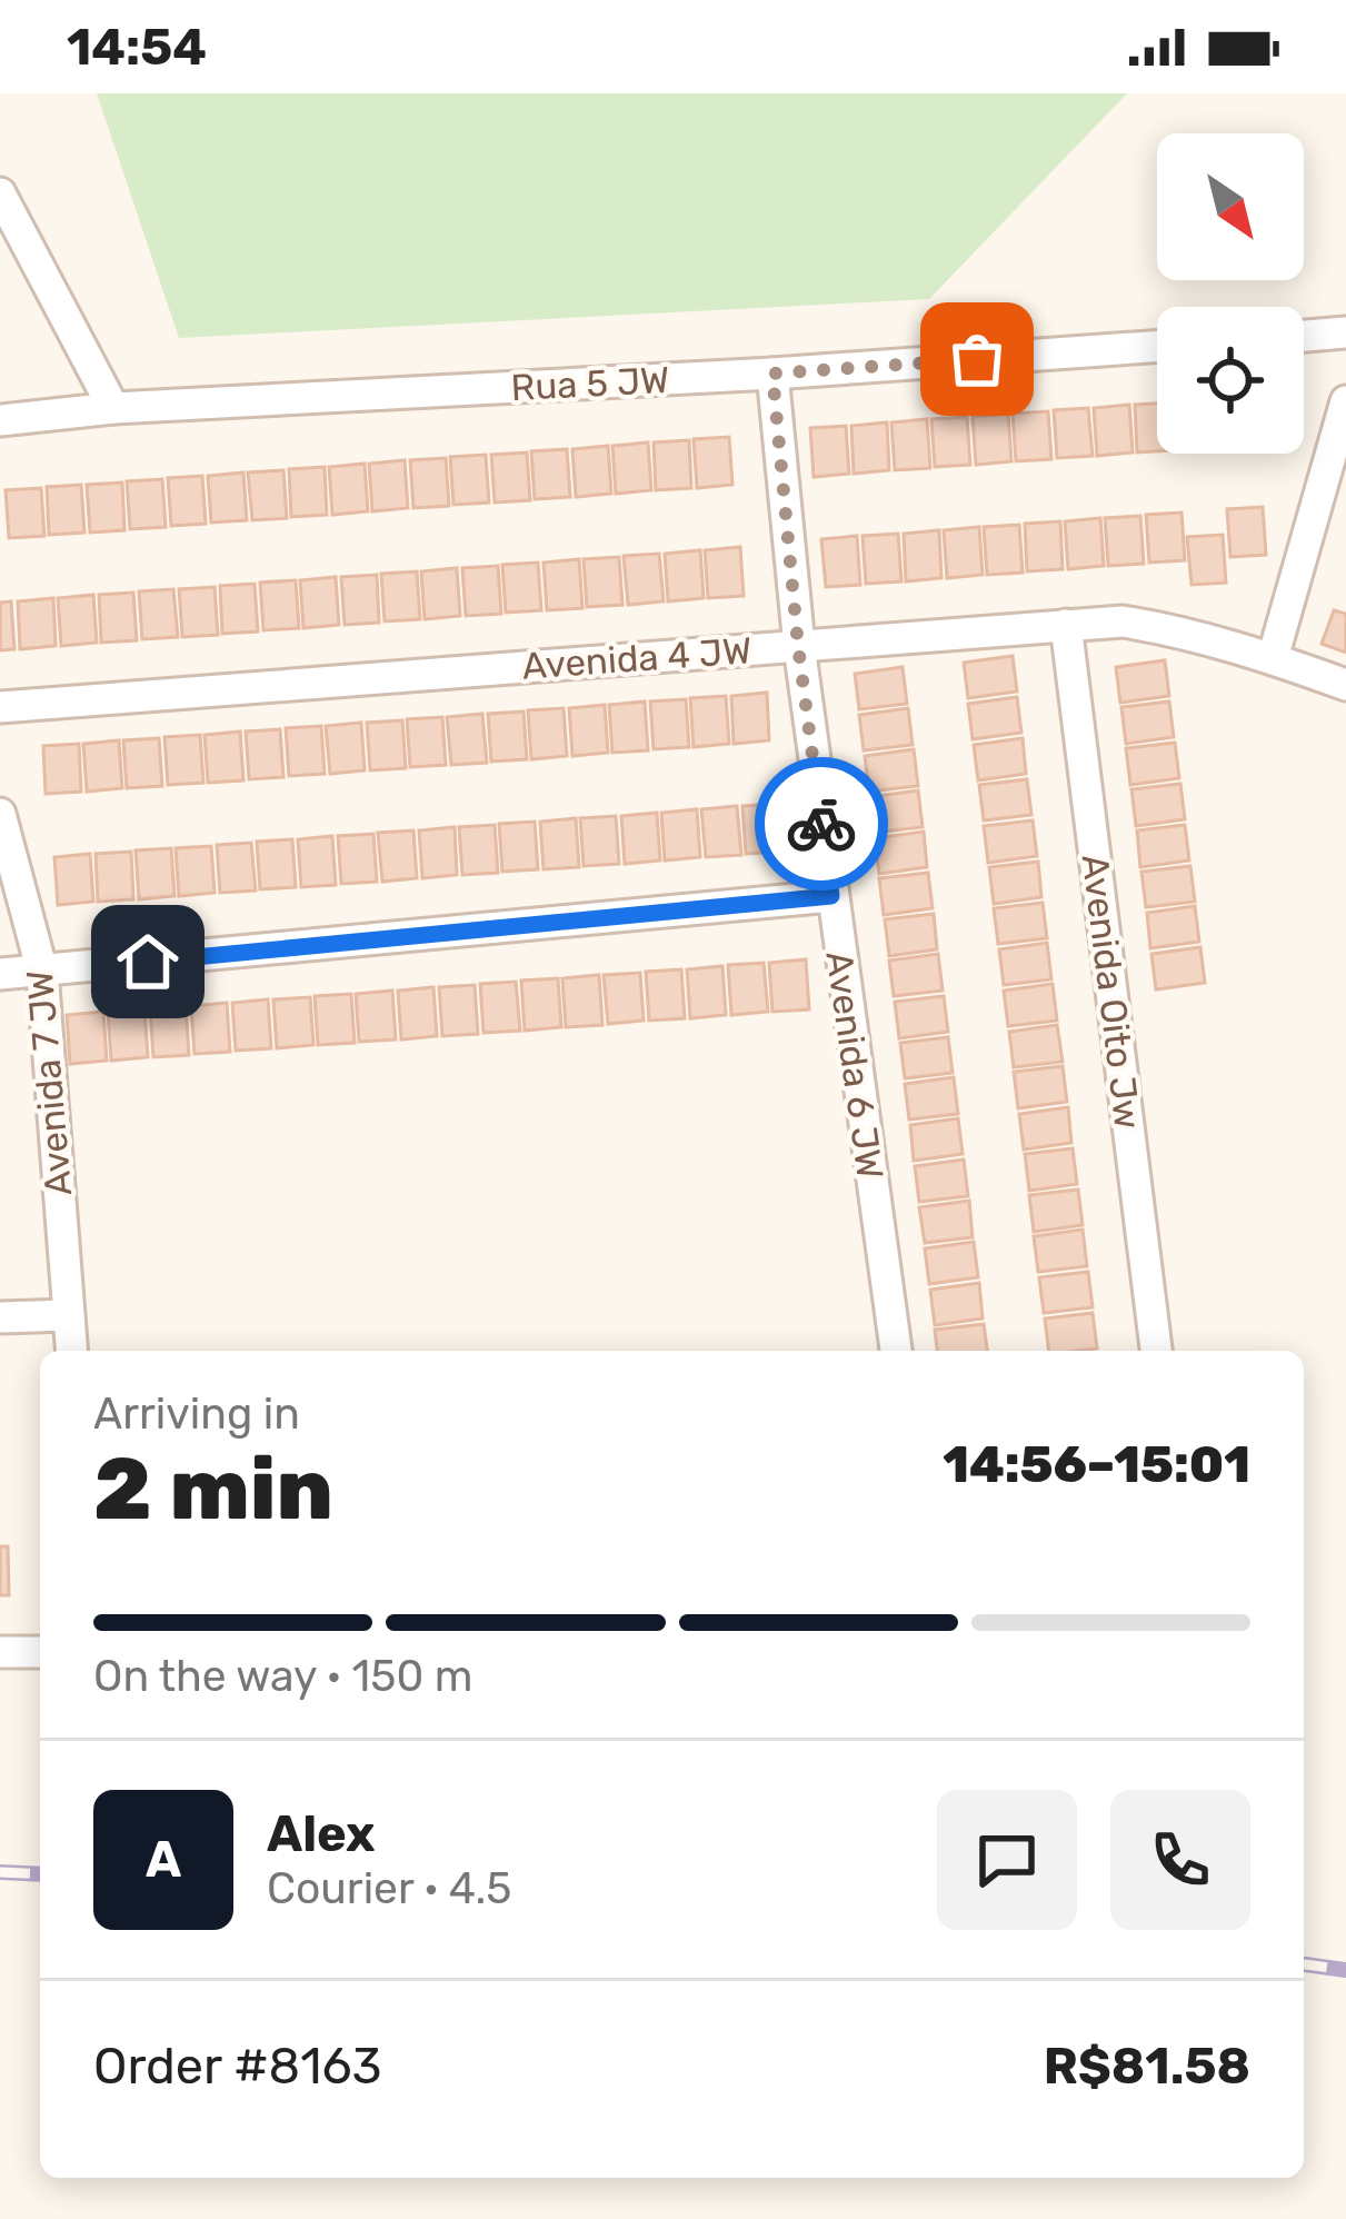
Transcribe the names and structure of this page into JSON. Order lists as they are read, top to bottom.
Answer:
{
  "streets": {
    "street": [
      "Rua 5 JW",
      "Avenida 4 JW",
      "Avenida Oito Jw",
      "Avenida 6 JW",
      "Avenida 7 JW"
    ]
  },
  "crossings": [
    ["Rua 5 JW", "Avenida 6 JW"],
    ["Avenida 4 JW", "Avenida Oito Jw"],
    ["Avenida 4 JW", "Avenida 6 JW"]
  ],
  "north": "bottom right",
  "page": {
    "status": "14:54",
    "heading": ["2 min", "Arriving in", "14:56–15:01"],
    "panel": [
      "Alex",
      "Courier · 4.5",
      "Order #8163",
      "R$81.58"
    ],
    "bar": "On the way · 150 m",
    "round": "A"
  }
}
